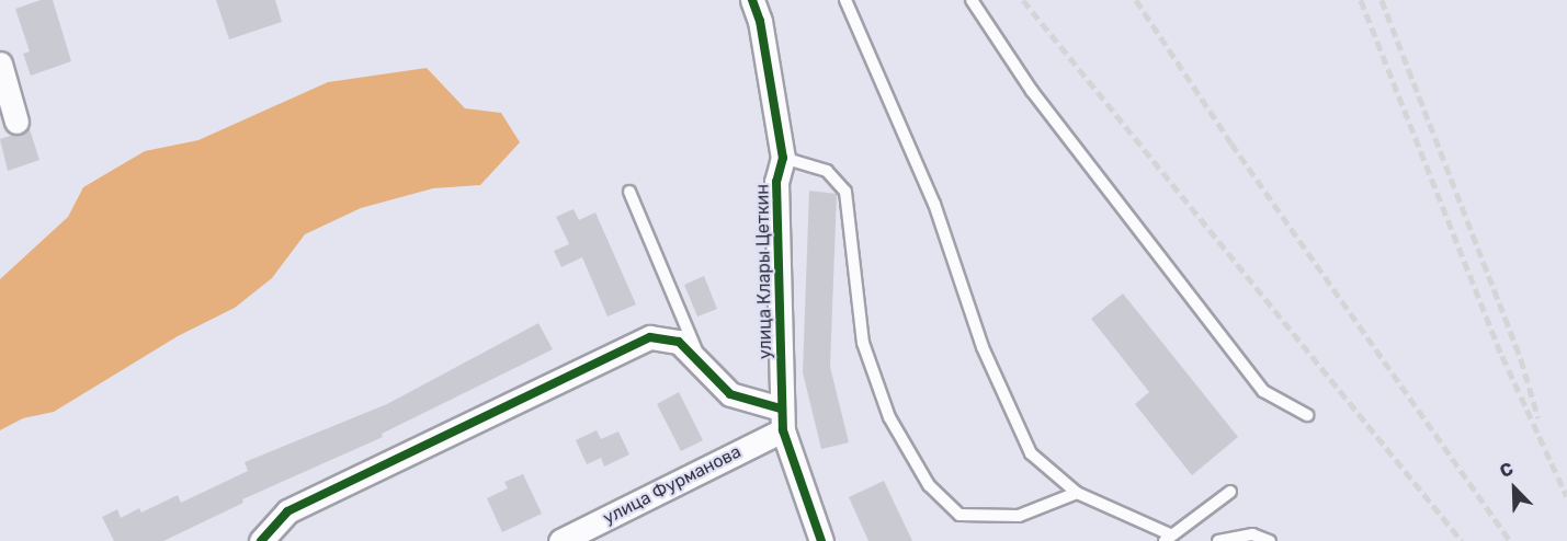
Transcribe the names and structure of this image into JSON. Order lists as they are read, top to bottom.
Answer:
{
  "streets": {
    "street": ["улица Клары Цеткин", "улица Фурманова"]
  },
  "crossings": [
    ["улица Клары Цеткин", "улица Фурманова"]
  ],
  "north": "top left"
}
